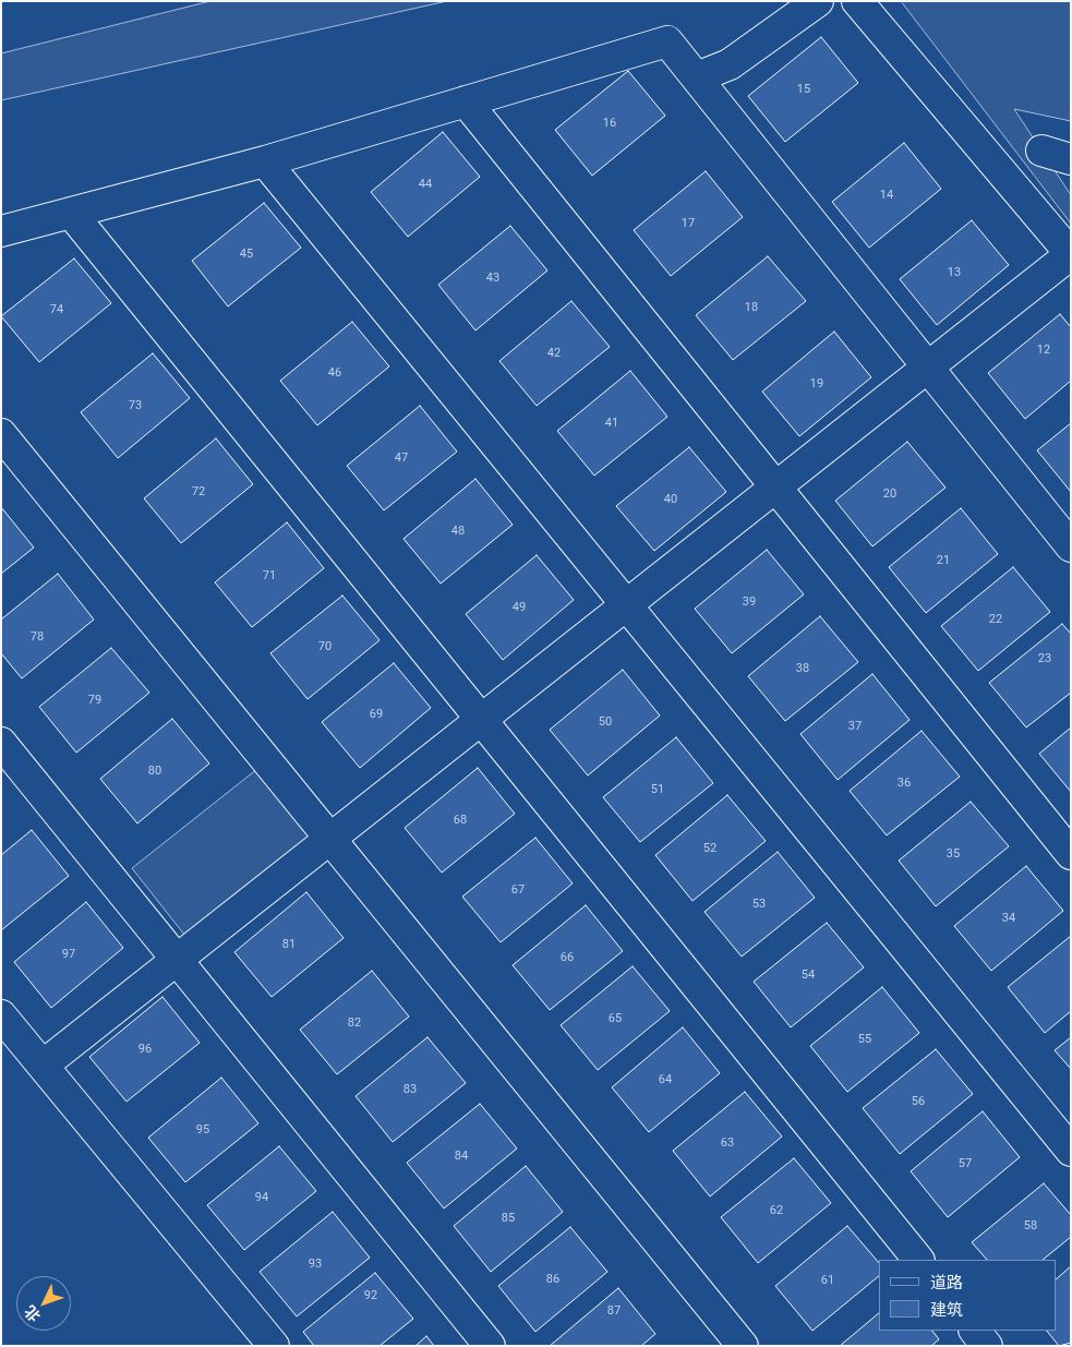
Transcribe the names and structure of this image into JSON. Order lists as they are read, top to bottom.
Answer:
{
  "house_numbers": [
    "15",
    "16",
    "44",
    "14",
    "17",
    "45",
    "13",
    "43",
    "18",
    "74",
    "12",
    "42",
    "46",
    "19",
    "73",
    "41",
    "47",
    "72",
    "20",
    "40",
    "48",
    "21",
    "71",
    "39",
    "49",
    "22",
    "78",
    "70",
    "23",
    "38",
    "79",
    "69",
    "50",
    "37",
    "80",
    "36",
    "51",
    "68",
    "52",
    "35",
    "67",
    "53",
    "34",
    "81",
    "97",
    "66",
    "54",
    "65",
    "82",
    "55",
    "96",
    "64",
    "83",
    "56",
    "95",
    "63",
    "84",
    "57",
    "94",
    "62",
    "85",
    "58",
    "93",
    "86",
    "61",
    "92",
    "87"
  ],
  "legend": ["道路", "建筑"],
  "north": "bottom left"
}
